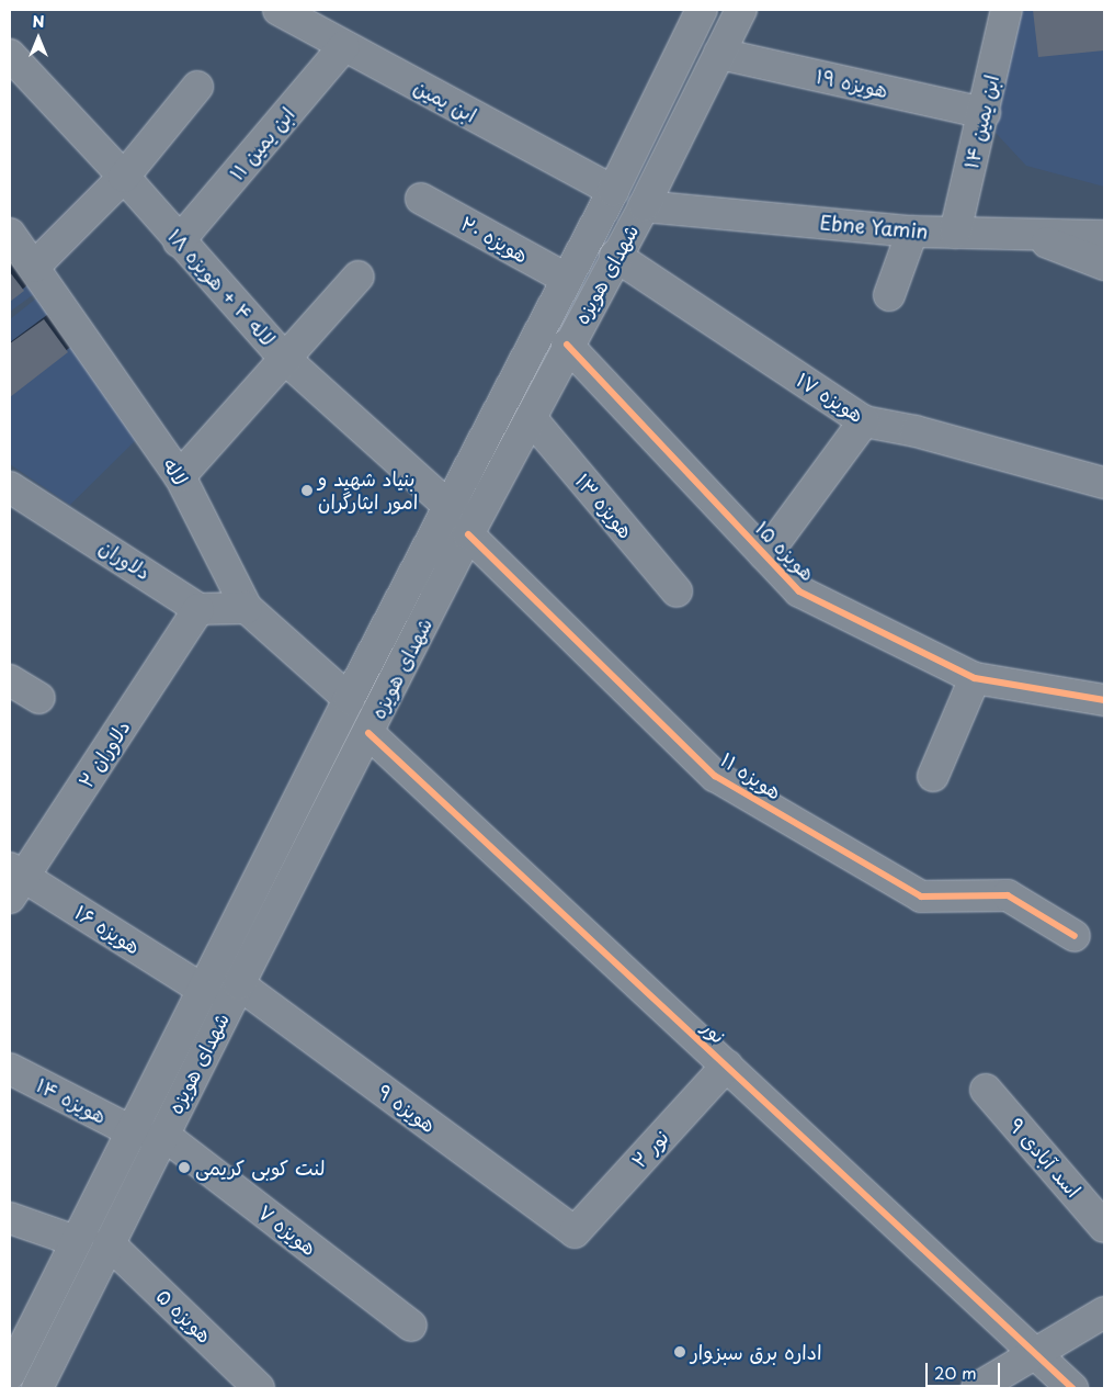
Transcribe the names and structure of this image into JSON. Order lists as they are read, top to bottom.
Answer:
{
  "streets": {
    "street": [
      "هویزه ۱۹",
      "ابن یمین",
      "ابن یمین ۱۴",
      "ابن یمین ۱۱",
      "Ebne Yamin",
      "هویزه ۲۰",
      "شهدای هویزه",
      "لاله ۴ + هویزه ۱۸",
      "هویزه ۱۷",
      "لاله",
      "هویزه ۱۳",
      "هویزه ۱۵",
      "دلاوران",
      "دلاوران ۲",
      "هویزه ۱۱",
      "هویزه ۱۶",
      "نور",
      "هویزه ۱۴",
      "هویزه ۹",
      "نور ۲",
      "اسد آبادی ۹",
      "هویزه ۷",
      "هویزه ۵"
    ]
  },
  "crossings": [
    ["هویزه ۱۹", "ابن یمین ۱۴"],
    ["هویزه ۱۹", "شهدای هویزه"],
    ["ابن یمین", "ابن یمین ۱۱"],
    ["ابن یمین", "شهدای هویزه"],
    ["ابن یمین ۱۴", "Ebne Yamin"],
    ["ابن یمین ۱۱", "لاله ۴ + هویزه ۱۸"],
    ["Ebne Yamin", "شهدای هویزه"],
    ["هویزه ۲۰", "شهدای هویزه"],
    ["شهدای هویزه", "لاله ۴ + هویزه ۱۸"],
    ["شهدای هویزه", "هویزه ۱۷"],
    ["شهدای هویزه", "لاله"],
    ["شهدای هویزه", "هویزه ۱۳"],
    ["شهدای هویزه", "هویزه ۱۵"],
    ["شهدای هویزه", "هویزه ۱۱"],
    ["شهدای هویزه", "هویزه ۱۶"],
    ["شهدای هویزه", "نور"],
    ["شهدای هویزه", "هویزه ۱۴"],
    ["شهدای هویزه", "هویزه ۹"],
    ["شهدای هویزه", "هویزه ۷"],
    ["شهدای هویزه", "هویزه ۵"],
    ["دلاوران", "دلاوران ۲"],
    ["دلاوران ۲", "هویزه ۱۶"],
    ["نور", "نور ۲"],
    ["هویزه ۹", "نور ۲"]
  ],
  "places": ["بنیاد شهید و امور ایثارگران", "لنت کوبی کریمی", "اداره برق سبزوار"],
  "scale_bar": "20 m",
  "north": "top"
}
